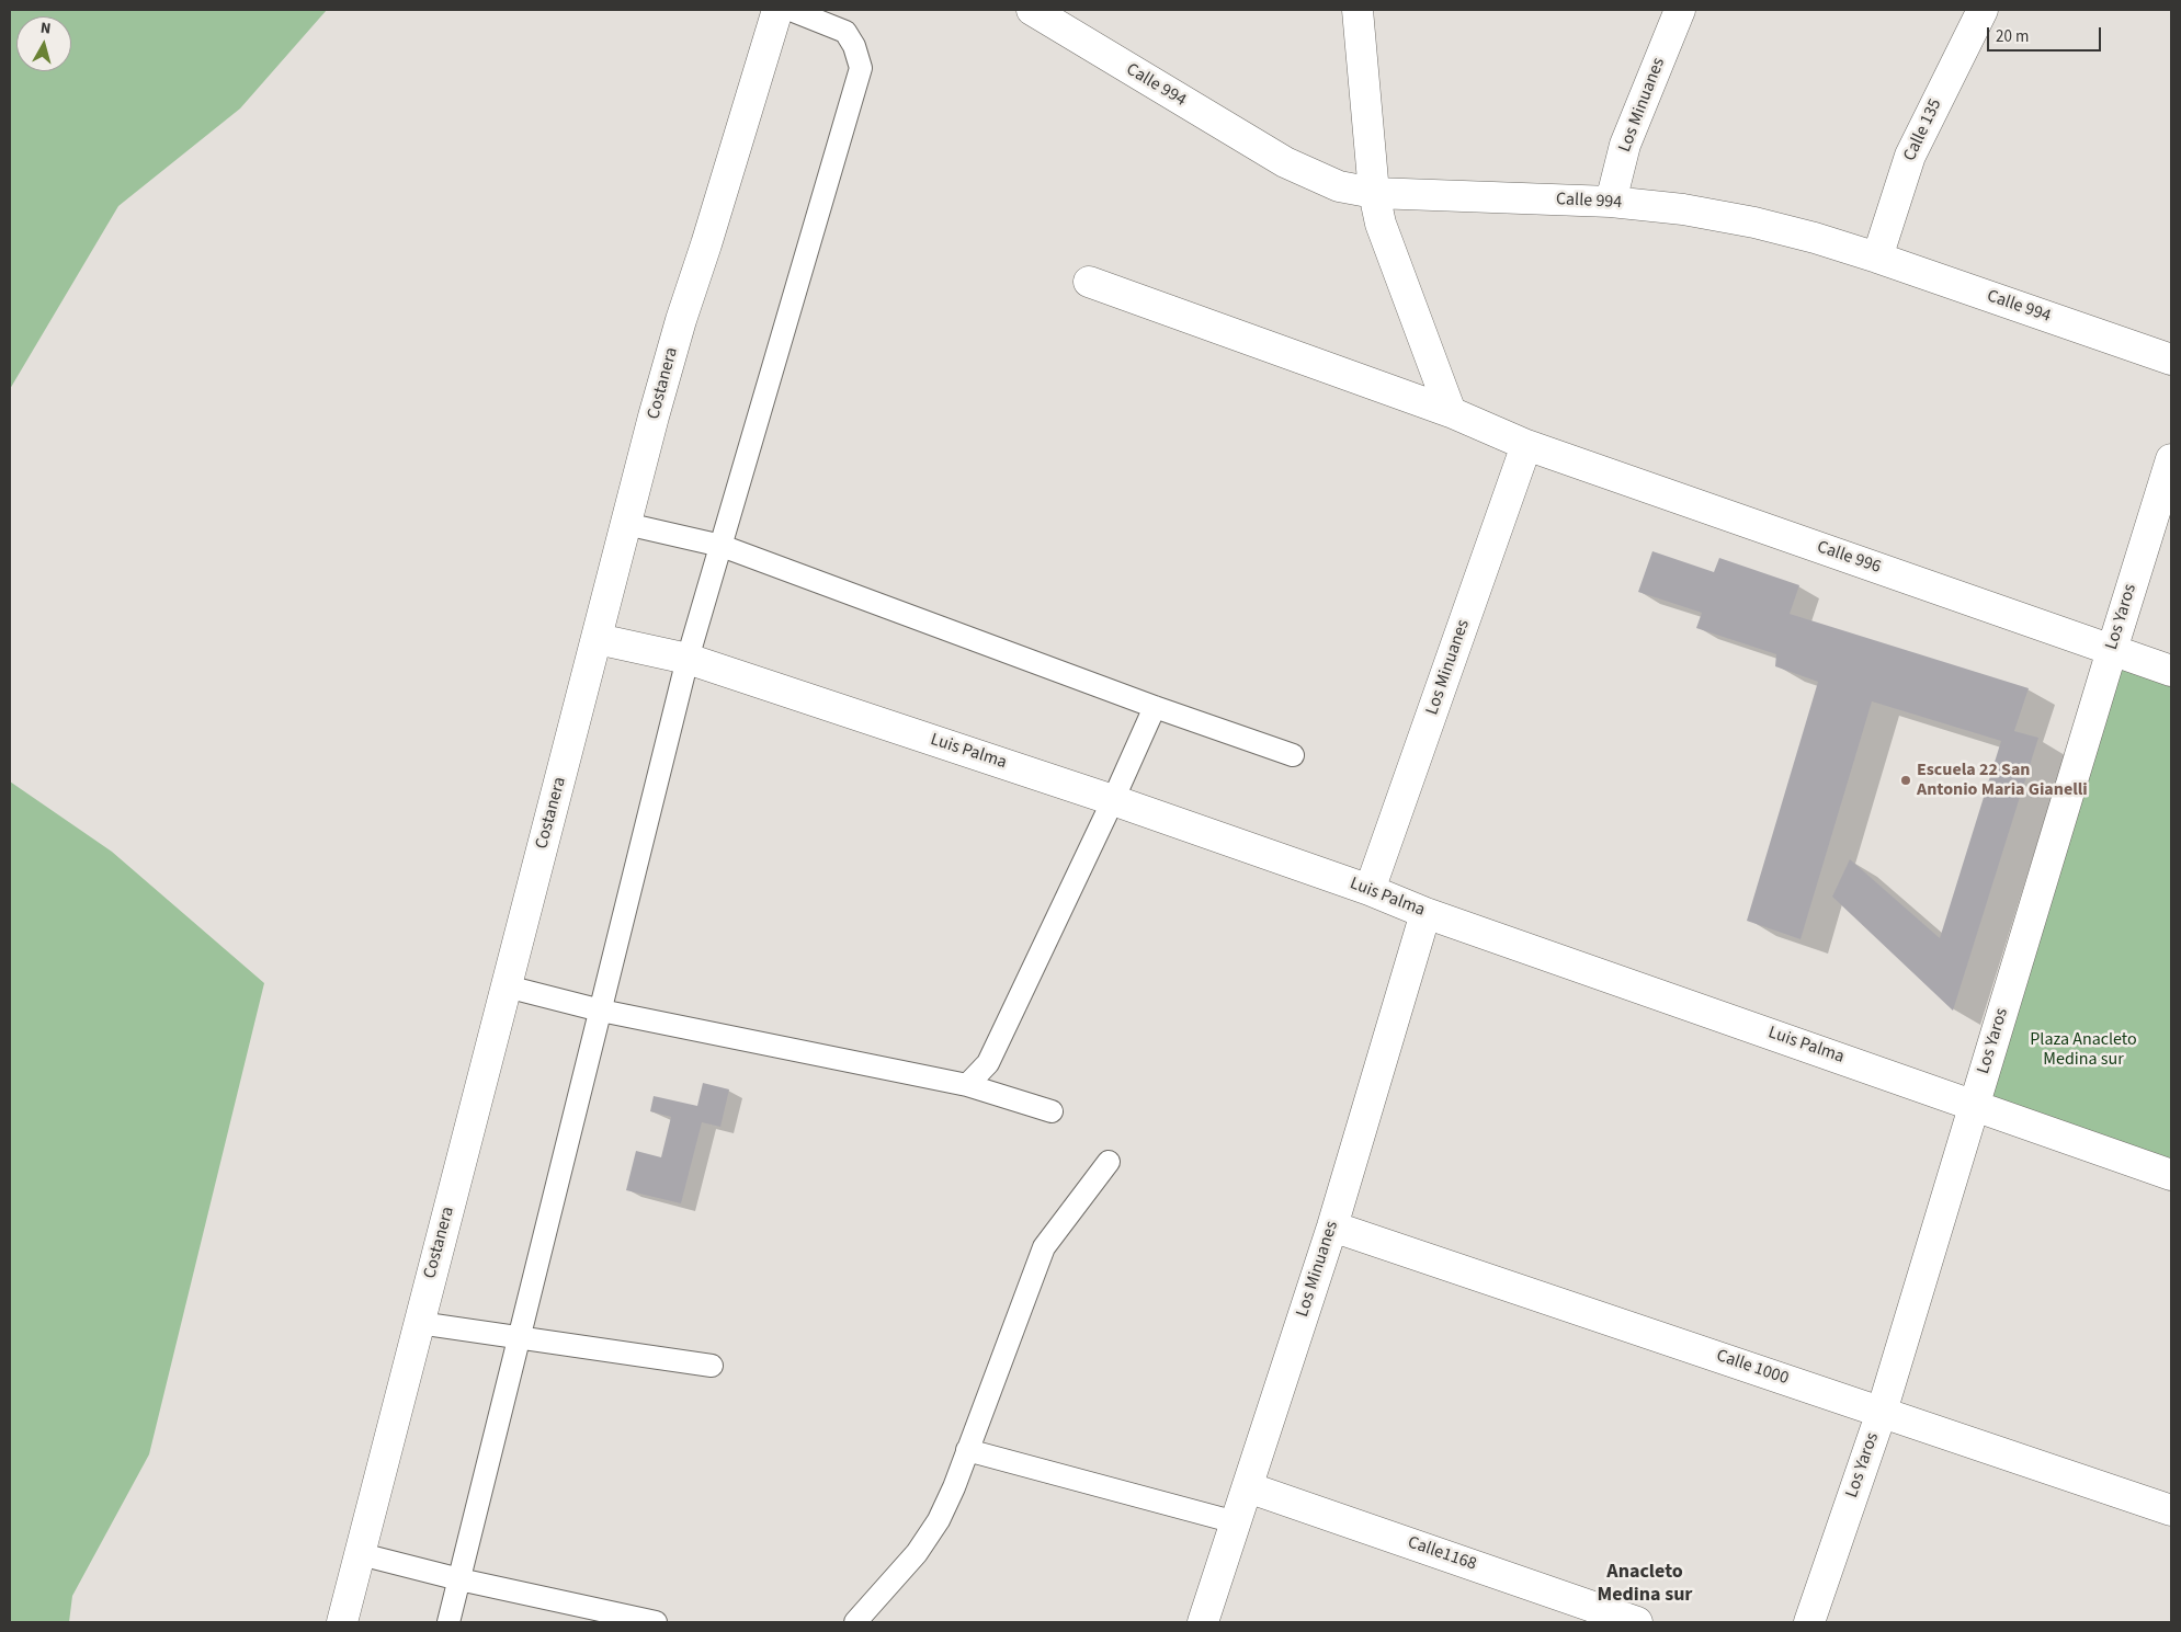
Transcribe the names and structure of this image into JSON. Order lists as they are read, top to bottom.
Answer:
{
  "streets": {
    "street": [
      "Calle 994",
      "Los Minuanes",
      "Calle 135",
      "Costanera",
      "Calle 996",
      "Los Yaros",
      "Luis Palma",
      "Calle 1000",
      "Calle1168"
    ]
  },
  "crossings": [
    ["Calle 994", "Los Minuanes"],
    ["Calle 994", "Calle 135"],
    ["Los Minuanes", "Calle 996"],
    ["Los Minuanes", "Luis Palma"],
    ["Los Minuanes", "Calle 1000"],
    ["Los Minuanes", "Calle1168"],
    ["Costanera", "Luis Palma"],
    ["Calle 996", "Los Yaros"],
    ["Los Yaros", "Luis Palma"],
    ["Los Yaros", "Calle 1000"]
  ],
  "districts": ["Anacleto Medina sur"],
  "parks": ["Plaza Anacleto Medina sur"],
  "places": ["Escuela 22 San Antonio Maria Gianelli"],
  "scale_bar": "20 m",
  "north": "top"
}
